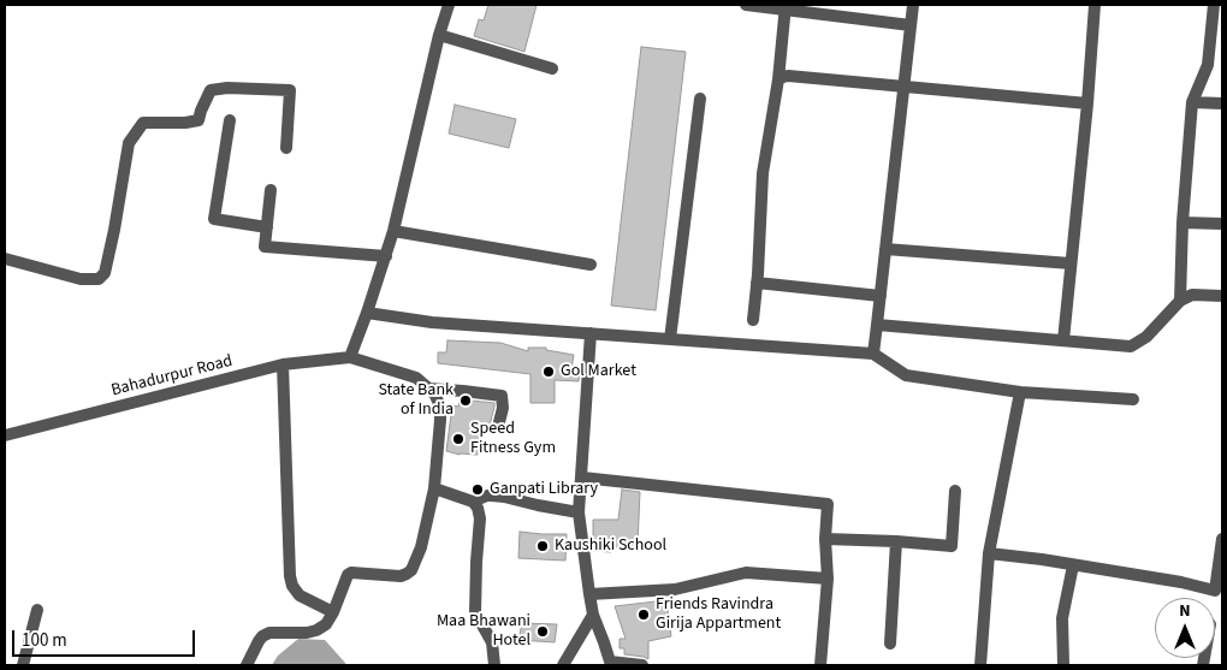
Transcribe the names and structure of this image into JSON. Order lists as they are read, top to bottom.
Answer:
{
  "streets": {
    "street": ["Bahadurpur Road"]
  },
  "places": [
    "Gol Market",
    "State Bank of India",
    "Speed Fitness Gym",
    "Ganpati Library",
    "Kaushiki School",
    "Friends Ravindra Girija Appartment",
    "Maa Bhawani Hotel"
  ],
  "scale_bar": "100 m",
  "north": "top"
}
